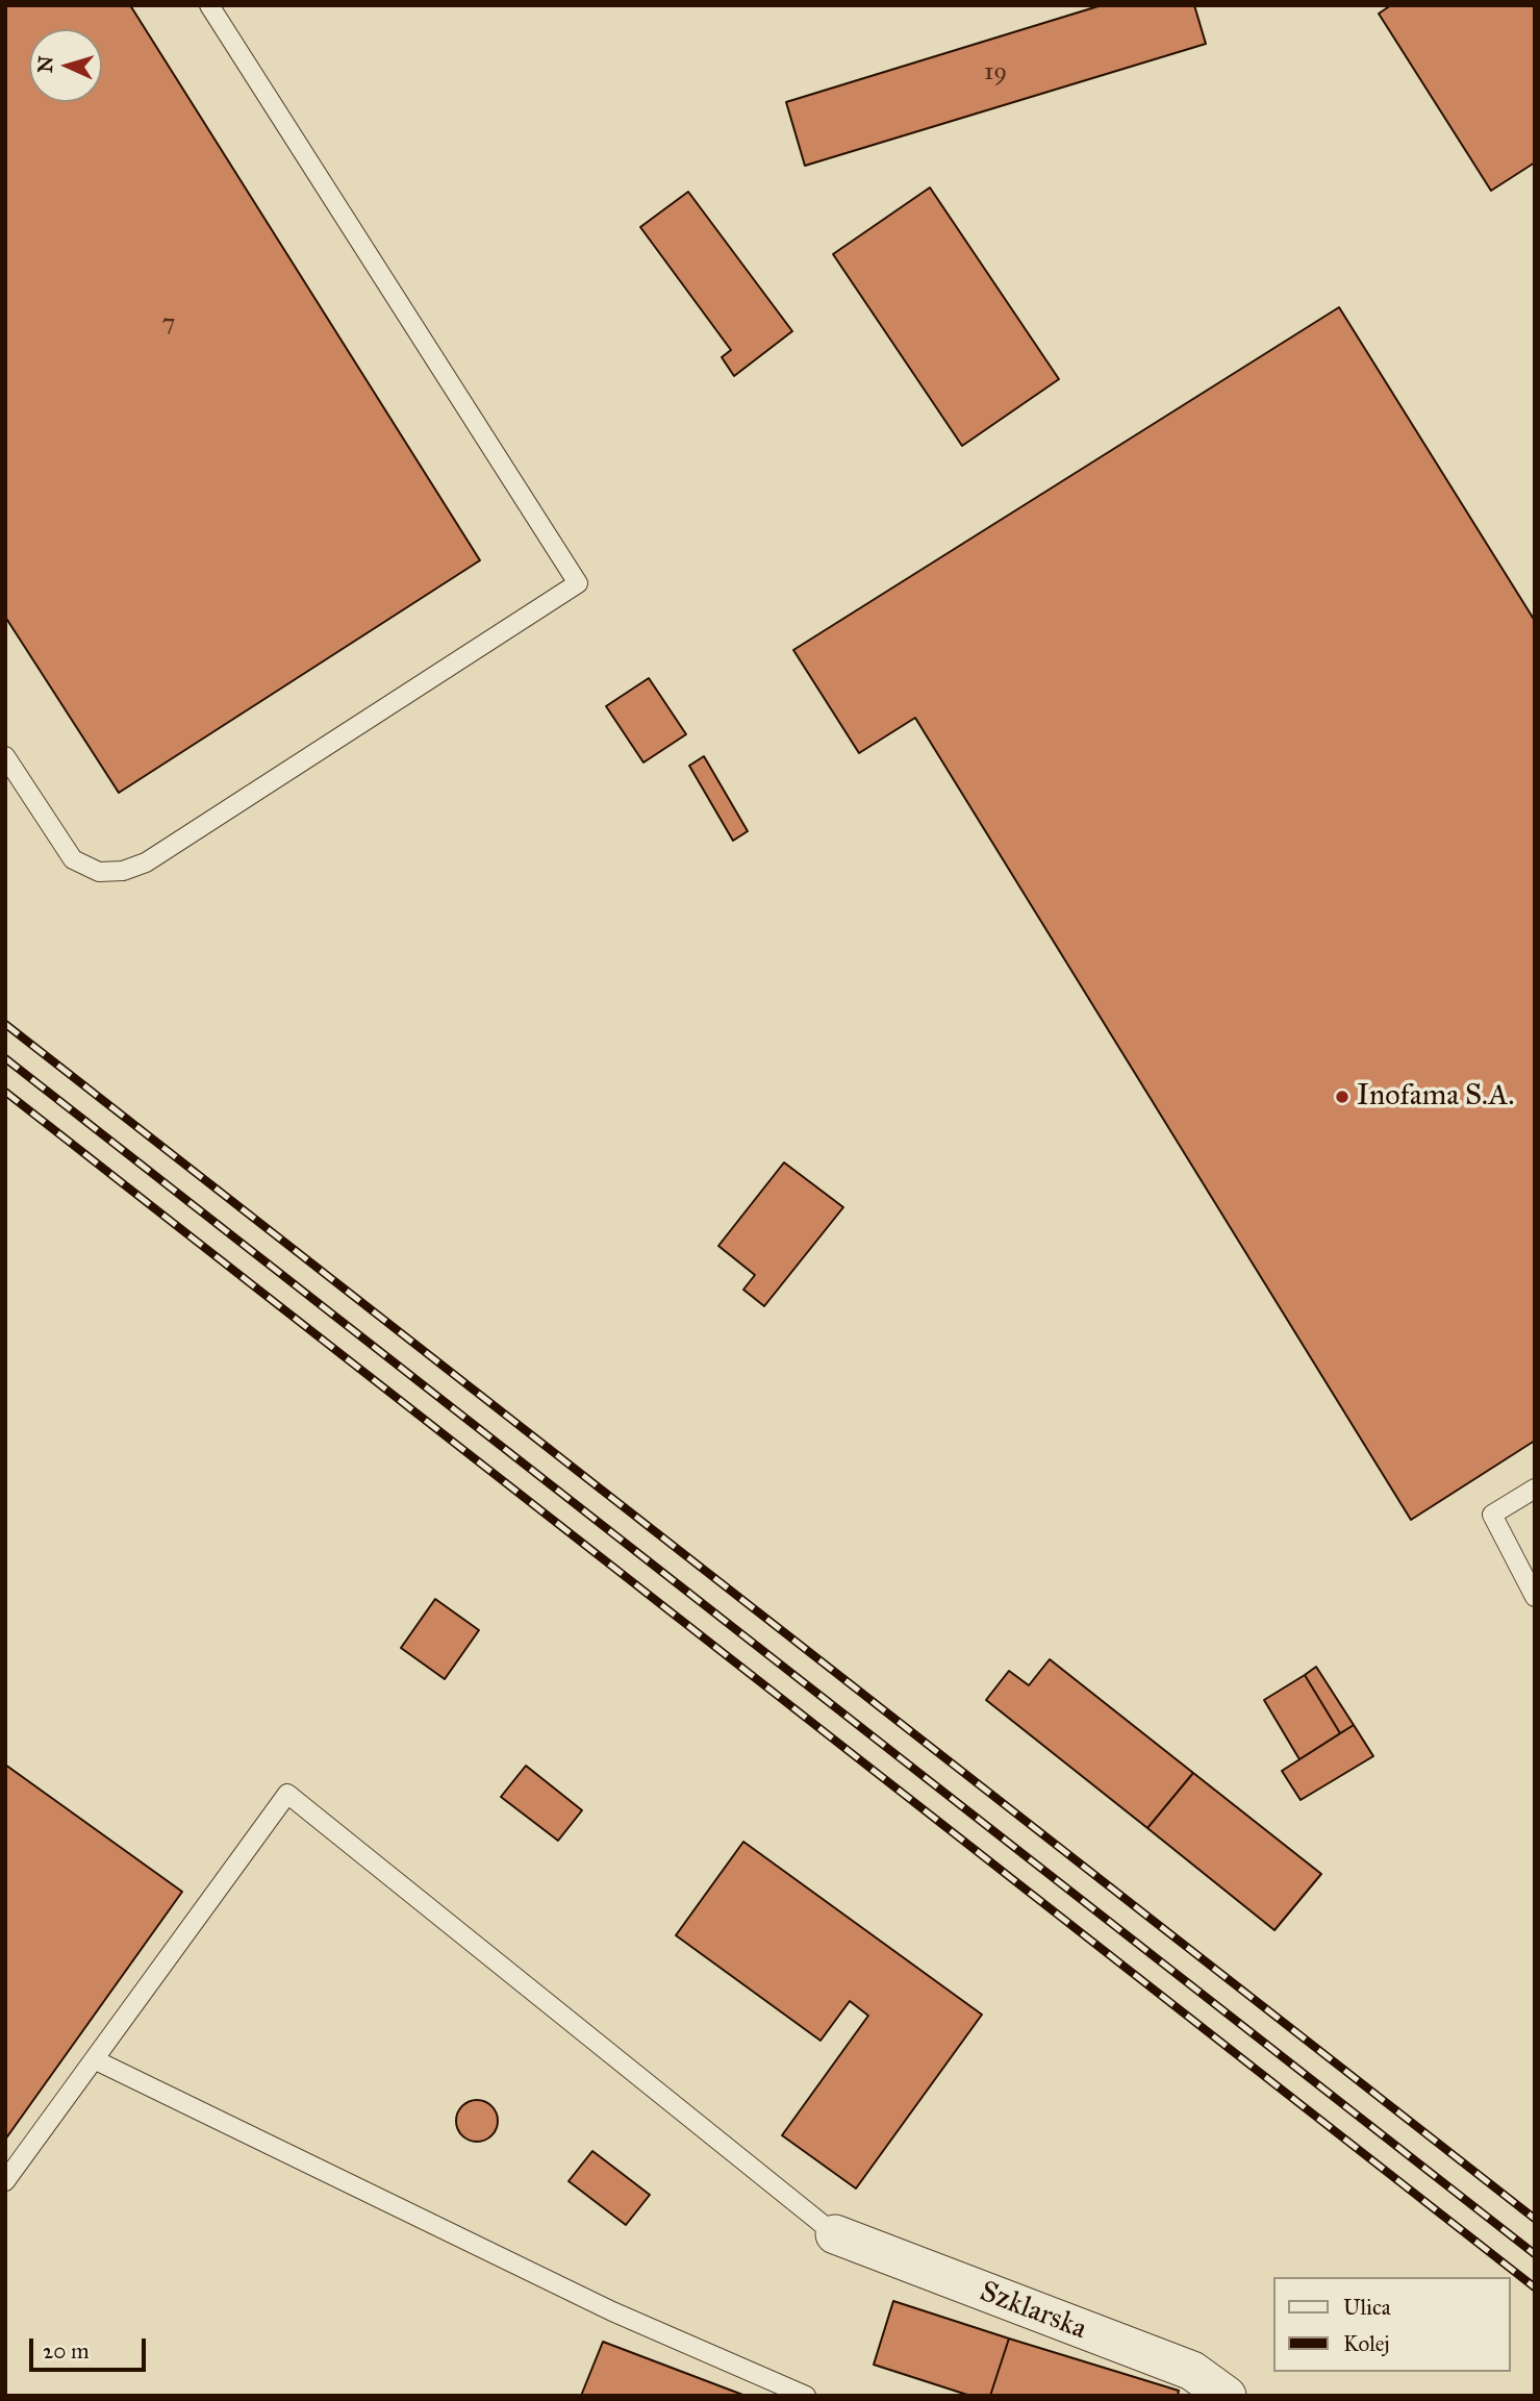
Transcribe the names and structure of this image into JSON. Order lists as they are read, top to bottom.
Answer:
{
  "streets": {
    "street": ["Szklarska"]
  },
  "places": ["Inofama S.A."],
  "house_numbers": ["19", "7"],
  "legend": ["Ulica", "Kolej"],
  "scale_bar": "20 m",
  "north": "left"
}
